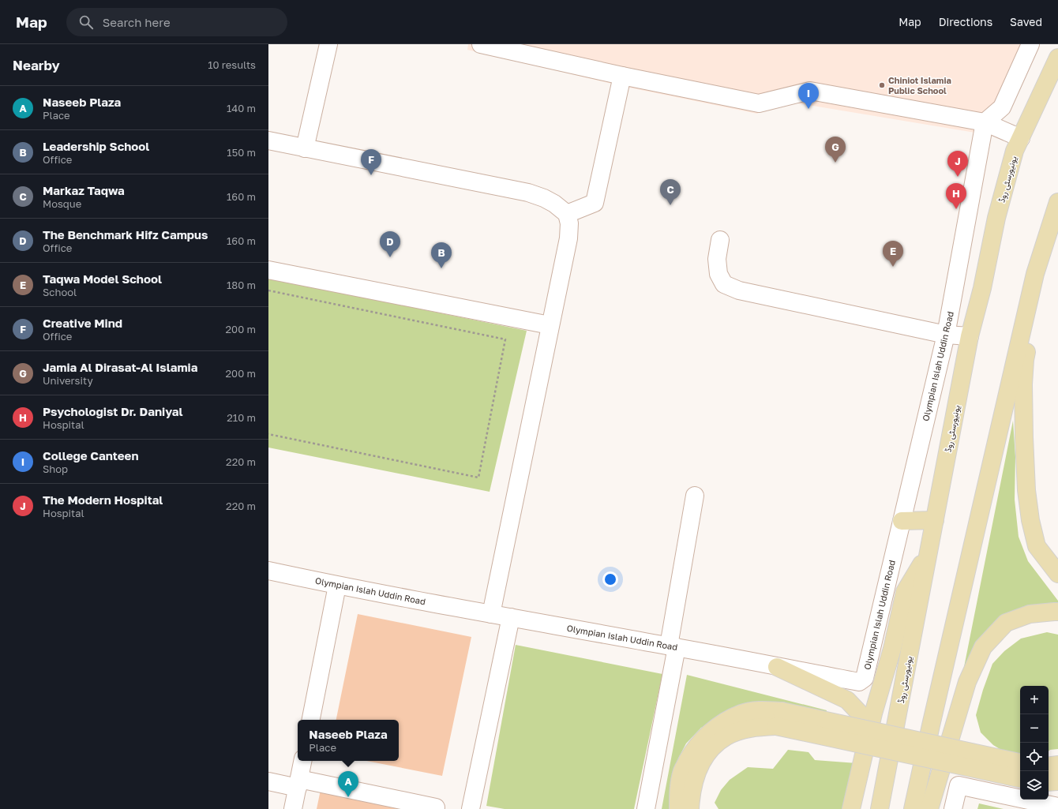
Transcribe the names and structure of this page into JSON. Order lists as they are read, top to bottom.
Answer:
{
  "streets": {
    "main road": ["یونیورسٹی روڈ"],
    "street": ["Olympian Islah Uddin Road"]
  },
  "places": ["Chiniot Islamia Public School"],
  "page": {
    "header": "Map",
    "search": "Search here",
    "nav": ["Map", "Directions", "Saved"],
    "heading": ["Nearby", "10 results"],
    "pins": [
      "I",
      "G",
      "F",
      "J",
      "C",
      "H",
      "D",
      "E",
      "B",
      "A"
    ],
    "list": [
      {
        "mark": "A",
        "name": "Naseeb Plaza",
        "note": "Place",
        "value": "140 m"
      },
      {
        "mark": "B",
        "name": "Leadership School",
        "note": "Office",
        "value": "150 m"
      },
      {
        "mark": "C",
        "name": "Markaz Taqwa",
        "note": "Mosque",
        "value": "160 m"
      },
      {
        "mark": "D",
        "name": "The Benchmark Hifz Campus",
        "note": "Office",
        "value": "160 m"
      },
      {
        "mark": "E",
        "name": "Taqwa Model School",
        "note": "School",
        "value": "180 m"
      },
      {
        "mark": "F",
        "name": "Creative Mind",
        "note": "Office",
        "value": "200 m"
      },
      {
        "mark": "G",
        "name": "Jamia Al Dirasat-Al Islamia",
        "note": "University",
        "value": "200 m"
      },
      {
        "mark": "H",
        "name": "Psychologist Dr. Daniyal",
        "note": "Hospital",
        "value": "210 m"
      },
      {
        "mark": "I",
        "name": "College Canteen",
        "note": "Shop",
        "value": "220 m"
      },
      {
        "mark": "J",
        "name": "The Modern Hospital",
        "note": "Hospital",
        "value": "220 m"
      }
    ],
    "map_buttons": ["+", "−"],
    "popup": ["Naseeb Plaza", "Place"]
  }
}
